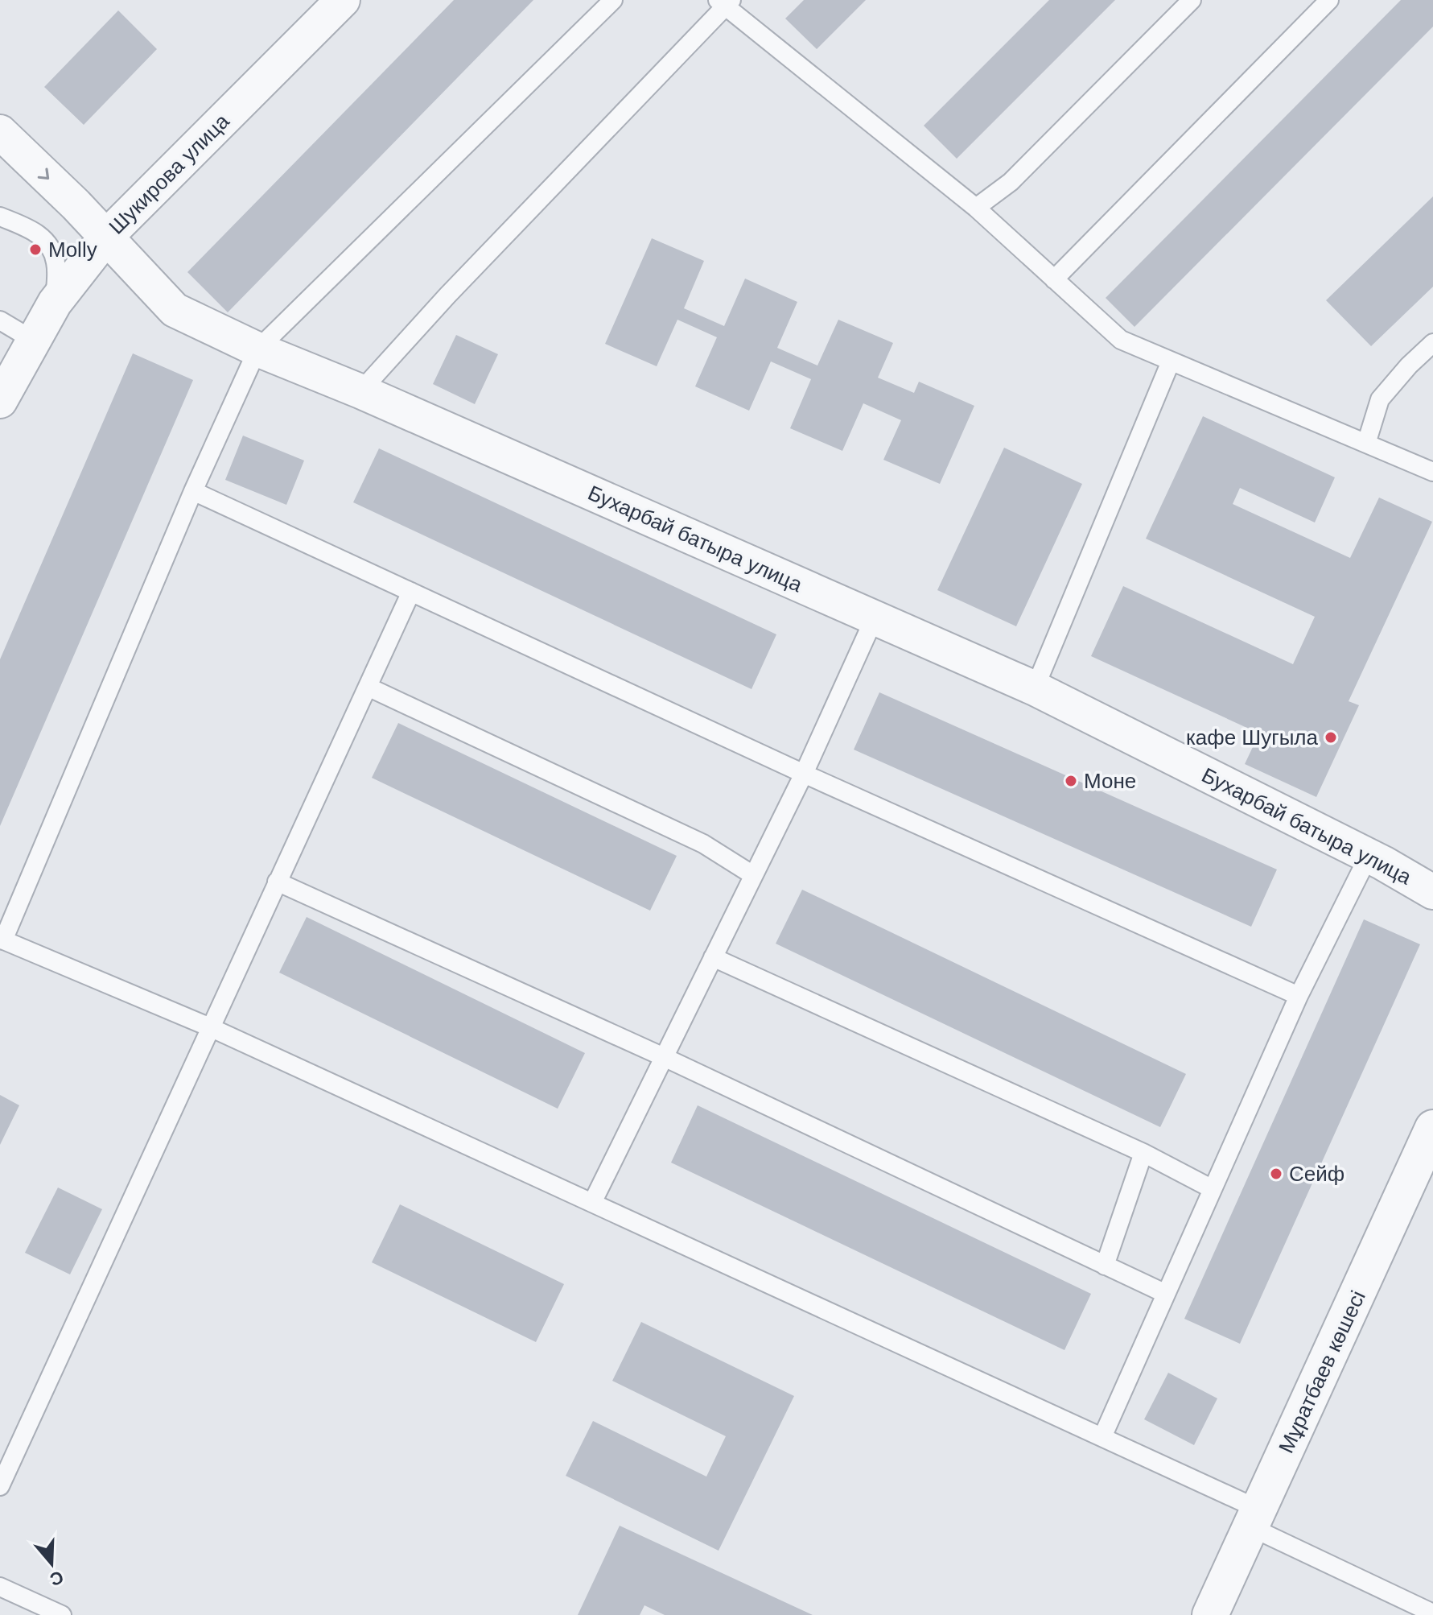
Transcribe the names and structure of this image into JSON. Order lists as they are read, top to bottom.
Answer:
{
  "streets": {
    "street": ["Шукирова улица", "Бухарбай батыра улица", "Мұратбаев көшесі"]
  },
  "crossings": [
    ["Шукирова улица", "Бухарбай батыра улица"]
  ],
  "places": [
    "Molly",
    "кафе Шугыла",
    "Моне",
    "Сейф"
  ],
  "north": "bottom"
}
